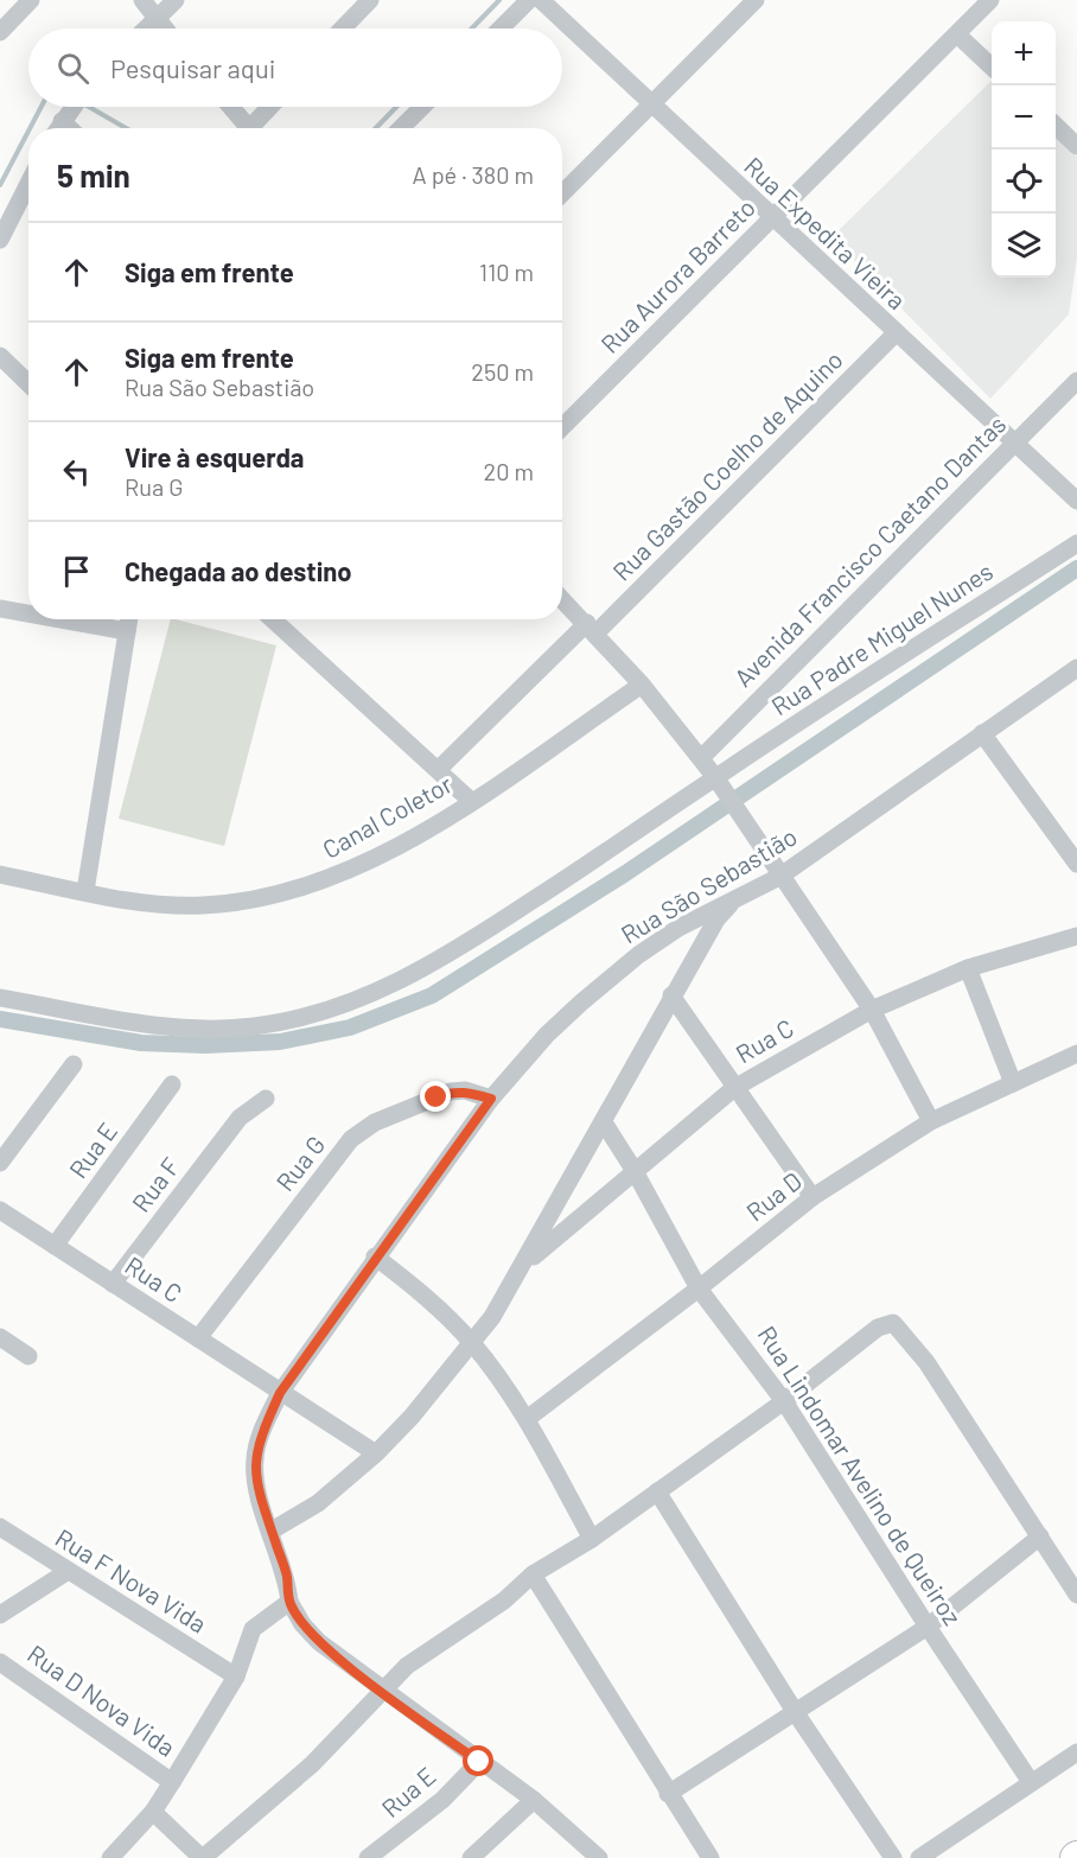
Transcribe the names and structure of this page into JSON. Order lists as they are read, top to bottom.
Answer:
{
  "streets": {
    "street": [
      "Rua Expedita Vieira",
      "Rua Aurora Barreto",
      "Rua Gastão Coelho de Aquino",
      "Avenida Francisco Caetano Dantas",
      "Rua Padre Miguel Nunes",
      "Canal Coletor",
      "Rua São Sebastião",
      "Rua C",
      "Rua E",
      "Rua G",
      "Rua F",
      "Rua D",
      "Rua Lindomar Avelino de Queiroz",
      "Rua F Nova Vida",
      "Rua D Nova Vida"
    ]
  },
  "crossings": [
    ["Rua Expedita Vieira", "Rua Aurora Barreto"],
    ["Rua Expedita Vieira", "Rua Gastão Coelho de Aquino"],
    ["Rua Expedita Vieira", "Avenida Francisco Caetano Dantas"],
    ["Rua São Sebastião", "Rua C"],
    ["Rua São Sebastião", "Rua G"],
    ["Rua C", "Rua E"],
    ["Rua C", "Rua G"],
    ["Rua C", "Rua F"],
    ["Rua C", "Rua Lindomar Avelino de Queiroz"],
    ["Rua D", "Rua Lindomar Avelino de Queiroz"]
  ],
  "page": {
    "map_buttons": ["+", "−"],
    "search": "Pesquisar aqui",
    "heading": ["5 min", "A pé · 380 m"],
    "list": [
      ["Siga em frente", "110 m"],
      ["Siga em frente", "Rua São Sebastião", "250 m"],
      ["Vire à esquerda", "Rua G", "20 m"],
      "Chegada ao destino"
    ]
  }
}
